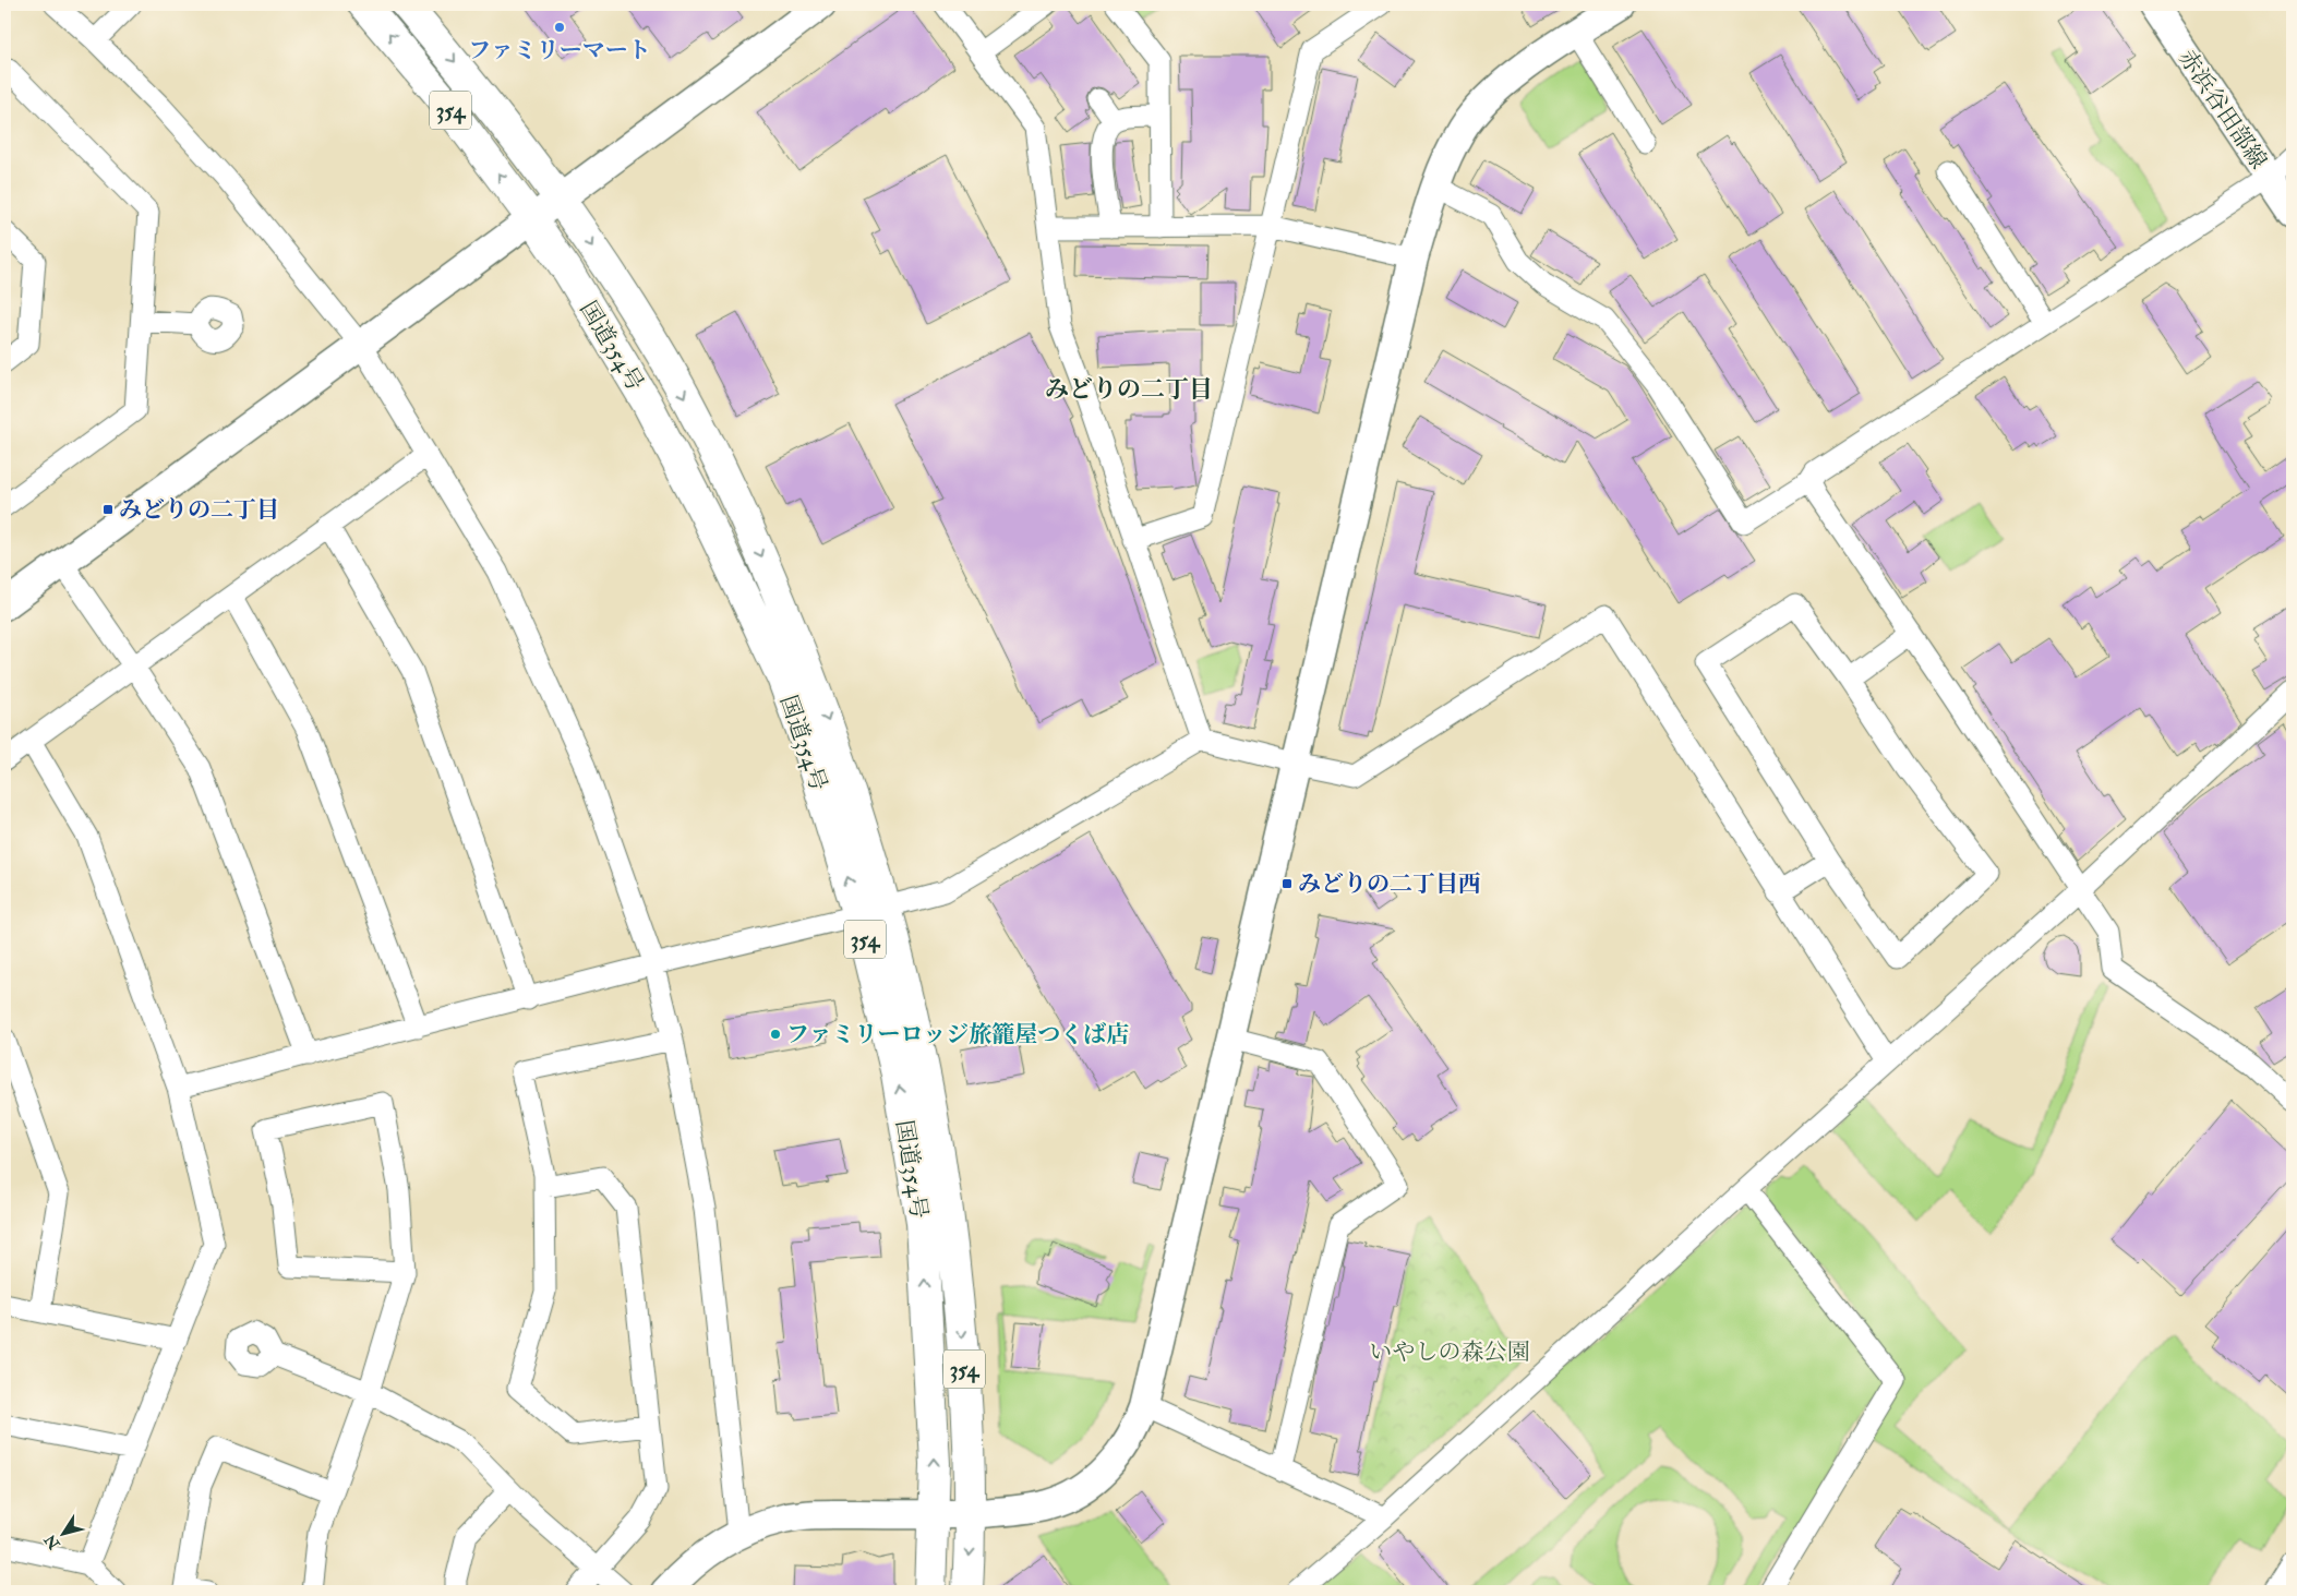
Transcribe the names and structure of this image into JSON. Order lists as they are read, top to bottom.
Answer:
{
  "streets": {
    "highway": ["354", "国道354号"],
    "street": ["赤浜谷田部線"]
  },
  "districts": ["みどりの二丁目"],
  "parks": ["いやしの森公園"],
  "places": {
    "other": ["ファミリーマート", "ファミリーロッジ旅籠屋つくば店"],
    "transit": ["みどりの二丁目", "みどりの二丁目西"]
  },
  "north": "bottom left"
}
